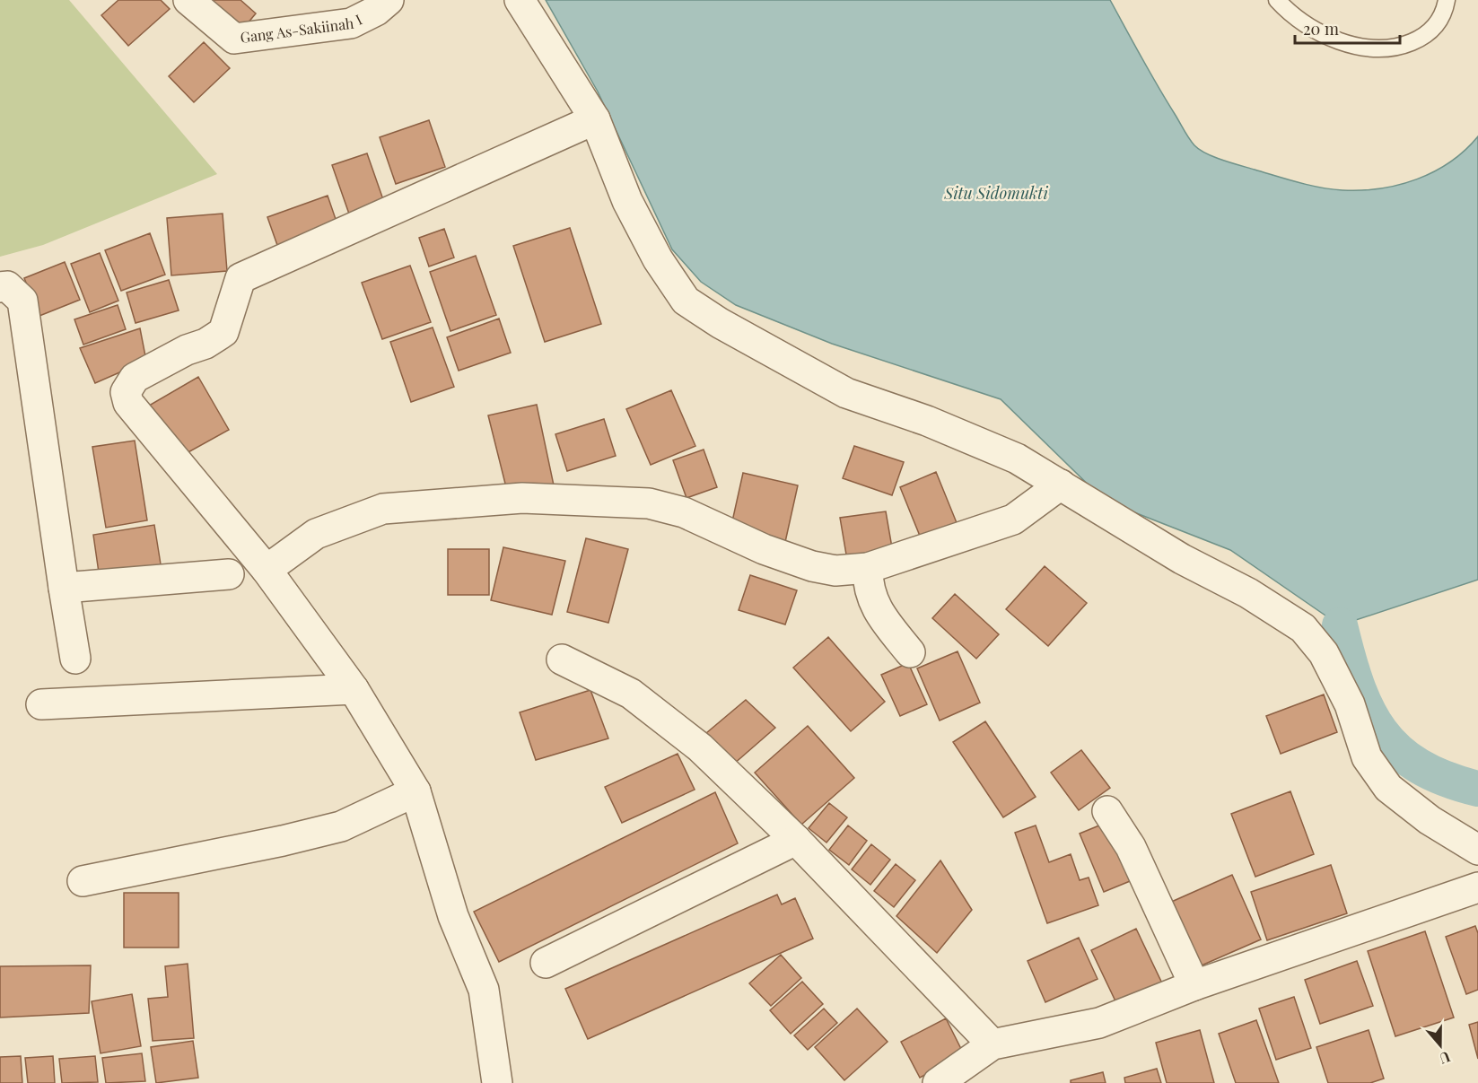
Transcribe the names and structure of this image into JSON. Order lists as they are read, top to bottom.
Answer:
{
  "streets": {
    "street": ["Gang As-Sakiinah I"]
  },
  "water": ["Situ Sidomukti"],
  "scale_bar": "20 m",
  "north": "bottom"
}
